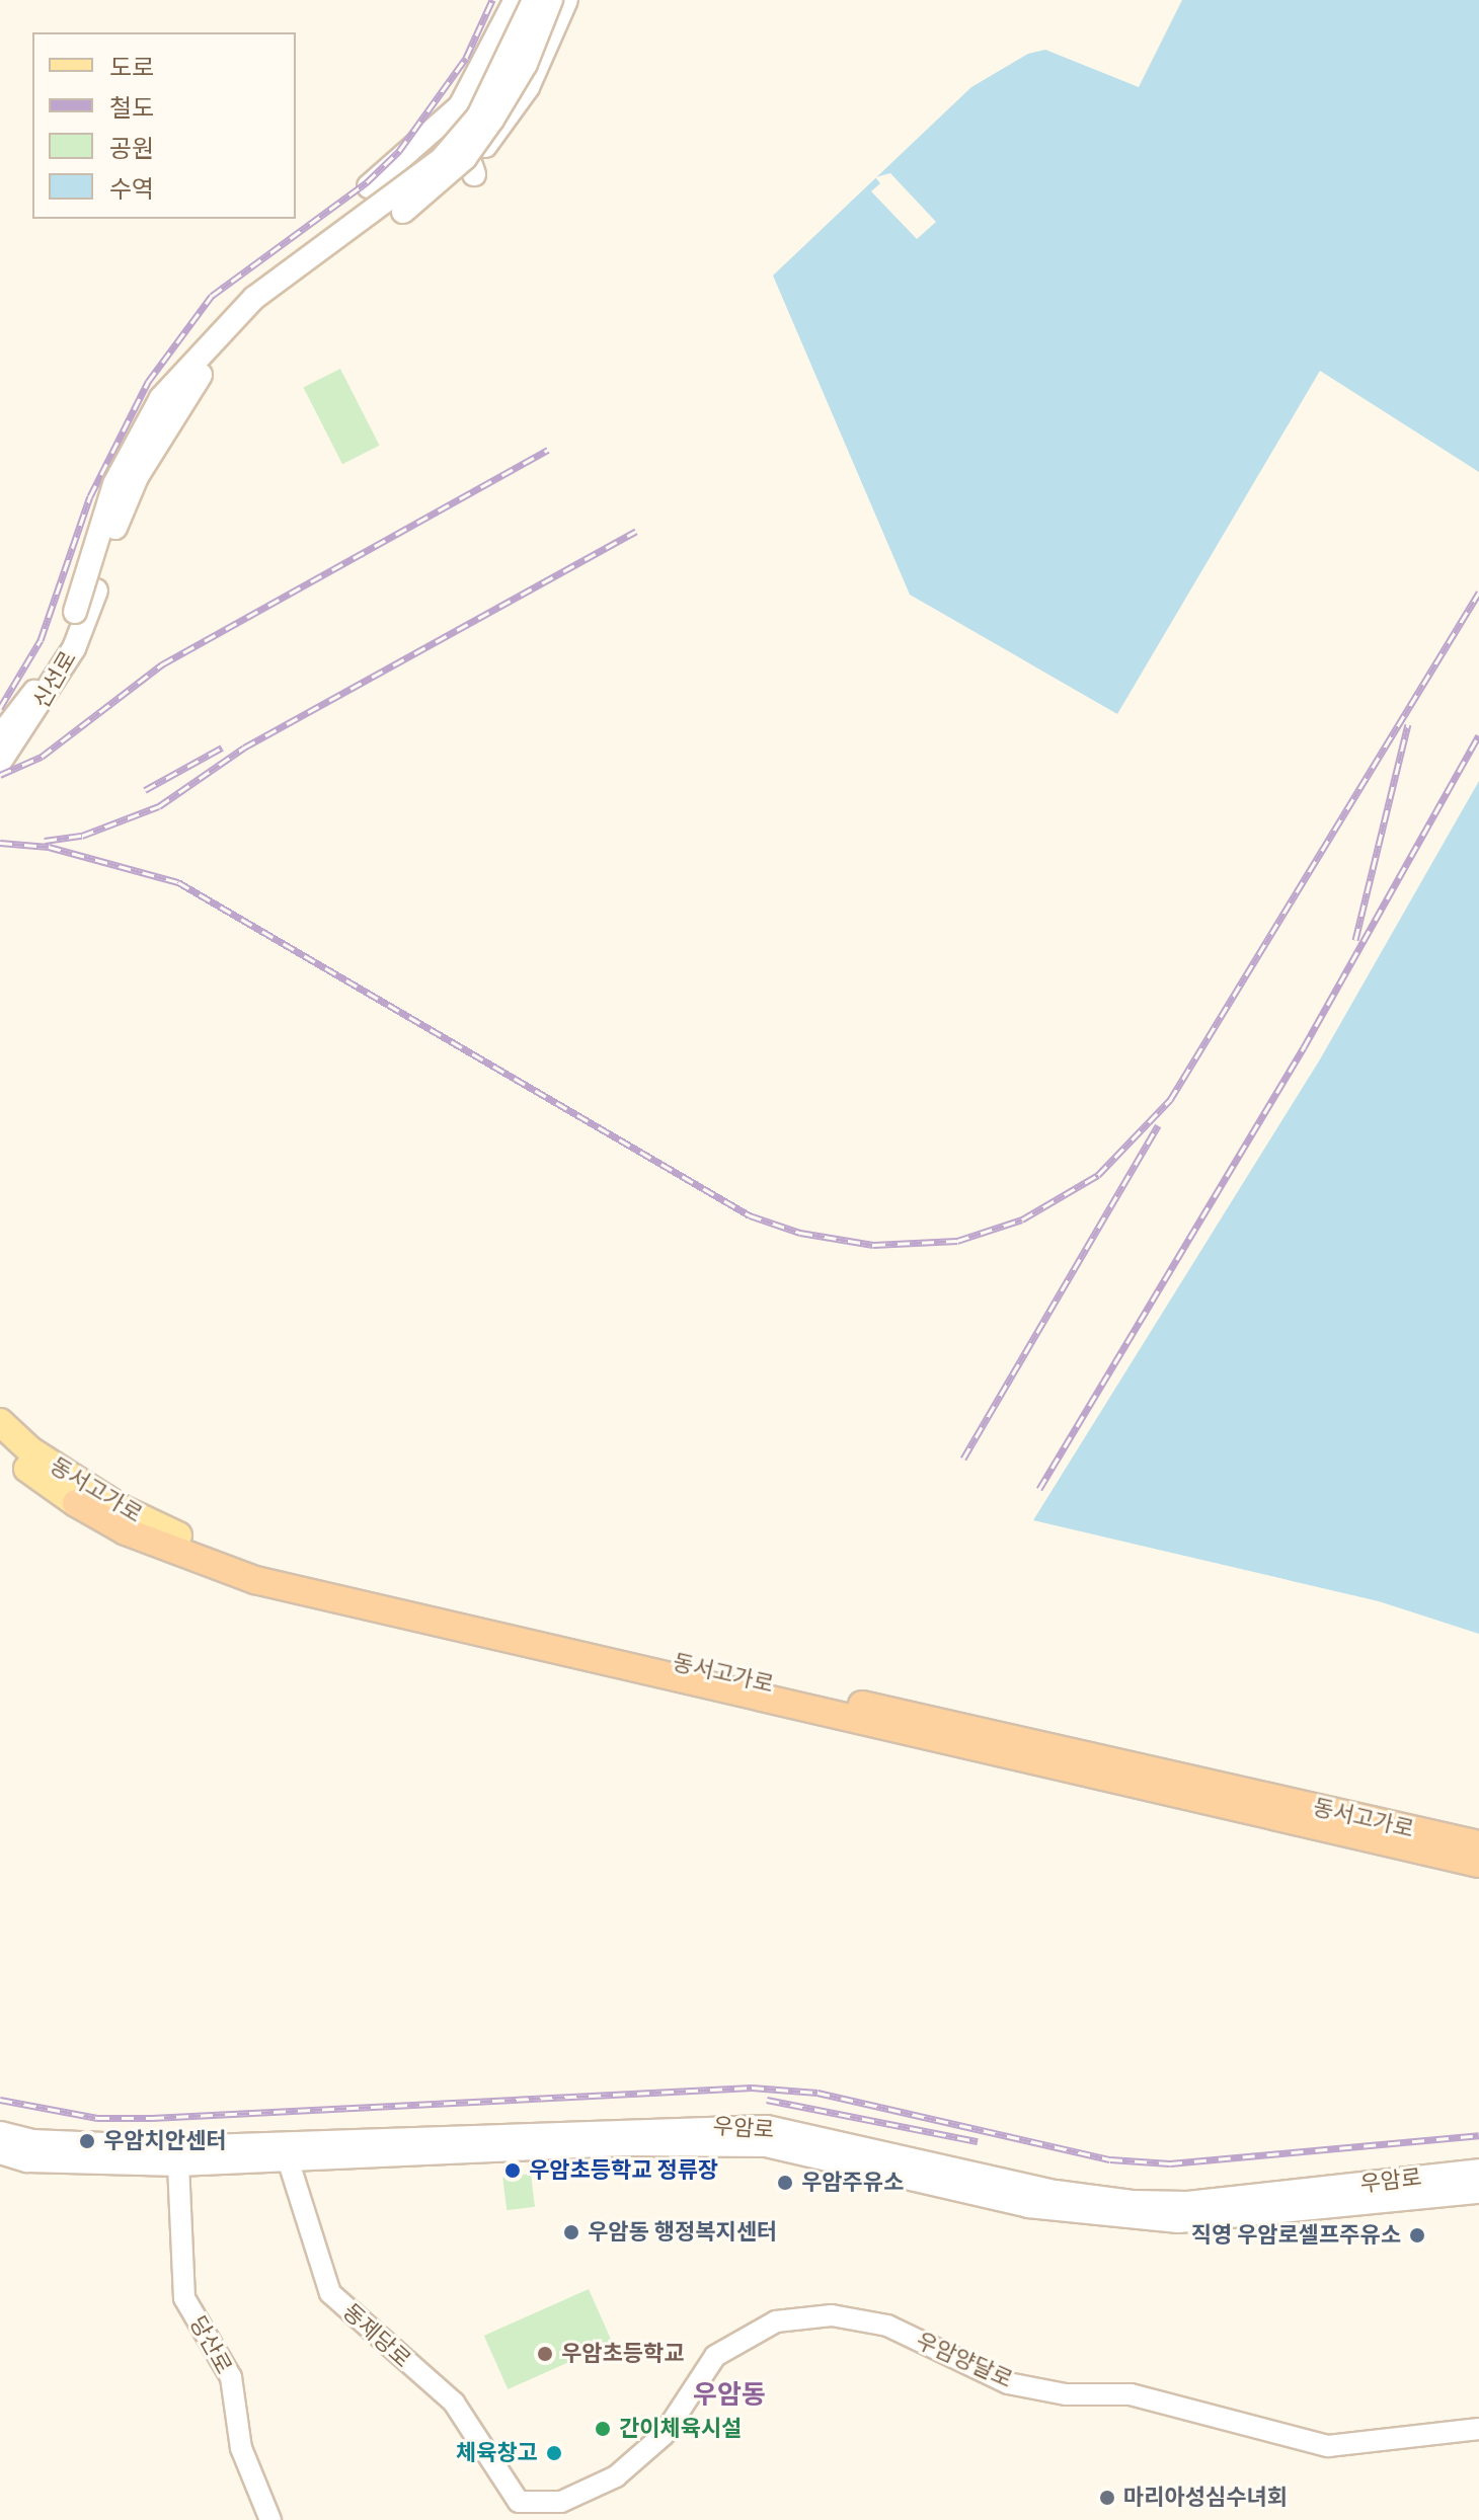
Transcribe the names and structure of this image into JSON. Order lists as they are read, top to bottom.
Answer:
{
  "streets": {
    "highway": ["동서고가로"],
    "main road": ["신선로", "우암로"],
    "street": ["동제당로", "당산로", "우암양달로"]
  },
  "crossings": [
    ["우암로", "동제당로"],
    ["우암로", "당산로"],
    ["동제당로", "우암양달로"]
  ],
  "districts": ["우암동"],
  "places": [
    "우암치안센터",
    "우암초등학교 정류장",
    "우암주유소",
    "우암동 행정복지센터",
    "직영 우암로셀프주유소",
    "우암초등학교",
    "간이체육시설",
    "체육창고",
    "마리아성심수녀회"
  ],
  "legend": [
    "도로",
    "철도",
    "공원",
    "수역"
  ]
}
